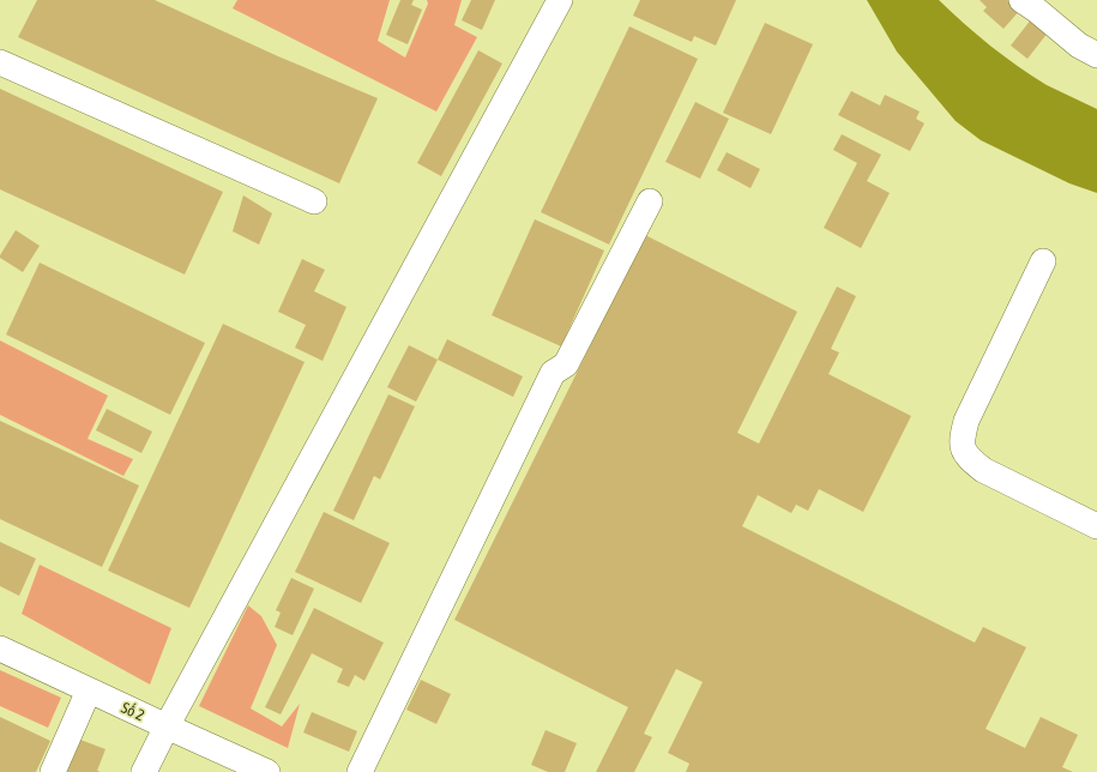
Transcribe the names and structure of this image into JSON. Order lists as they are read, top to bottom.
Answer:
{
  "streets": {
    "street": ["Số 2"]
  }
}
